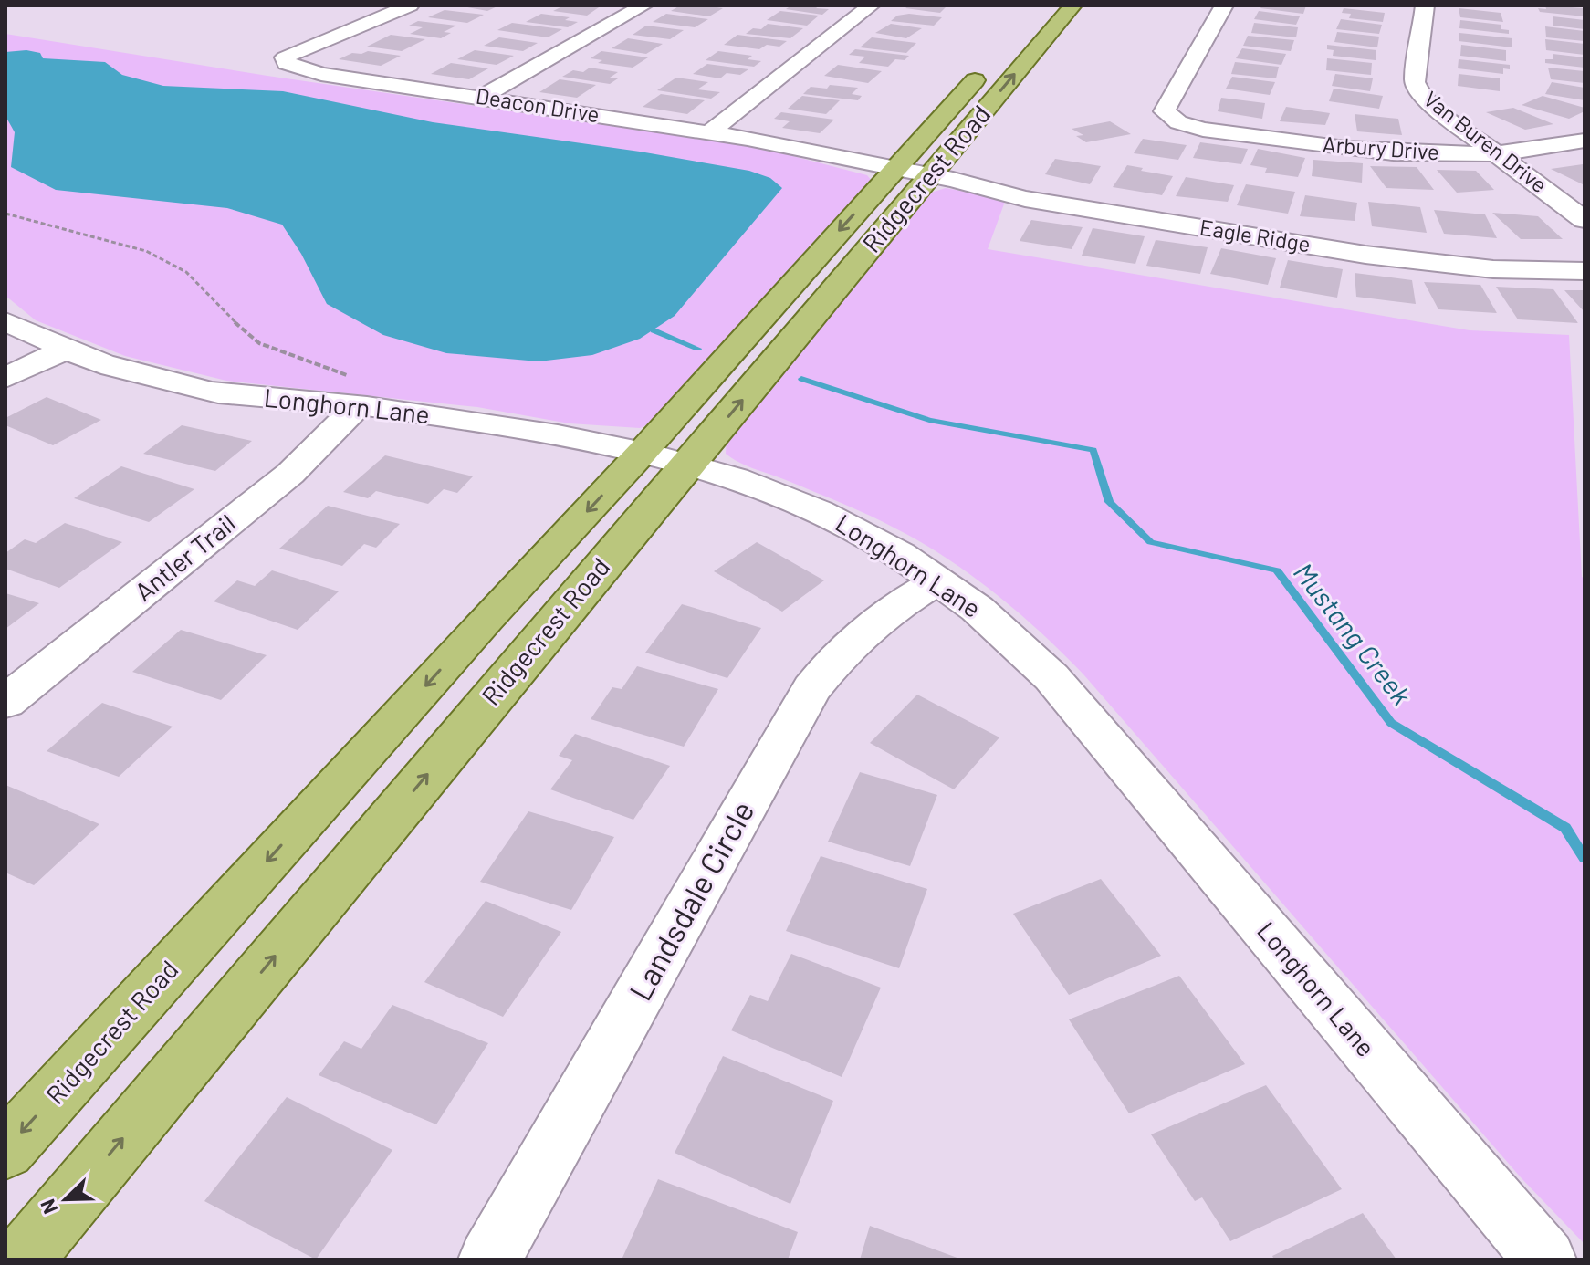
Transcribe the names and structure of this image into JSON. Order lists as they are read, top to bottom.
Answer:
{
  "streets": {
    "main road": ["Ridgecrest Road"],
    "street": [
      "Deacon Drive",
      "Van Buren Drive",
      "Arbury Drive",
      "Eagle Ridge",
      "Longhorn Lane",
      "Antler Trail",
      "Landsdale Circle"
    ]
  },
  "crossings": [
    ["Deacon Drive", "Ridgecrest Road"],
    ["Deacon Drive", "Eagle Ridge"],
    ["Van Buren Drive", "Arbury Drive"],
    ["Ridgecrest Road", "Eagle Ridge"],
    ["Ridgecrest Road", "Longhorn Lane"],
    ["Longhorn Lane", "Antler Trail"],
    ["Longhorn Lane", "Landsdale Circle"]
  ],
  "water": ["Mustang Creek"],
  "north": "bottom left"
}
